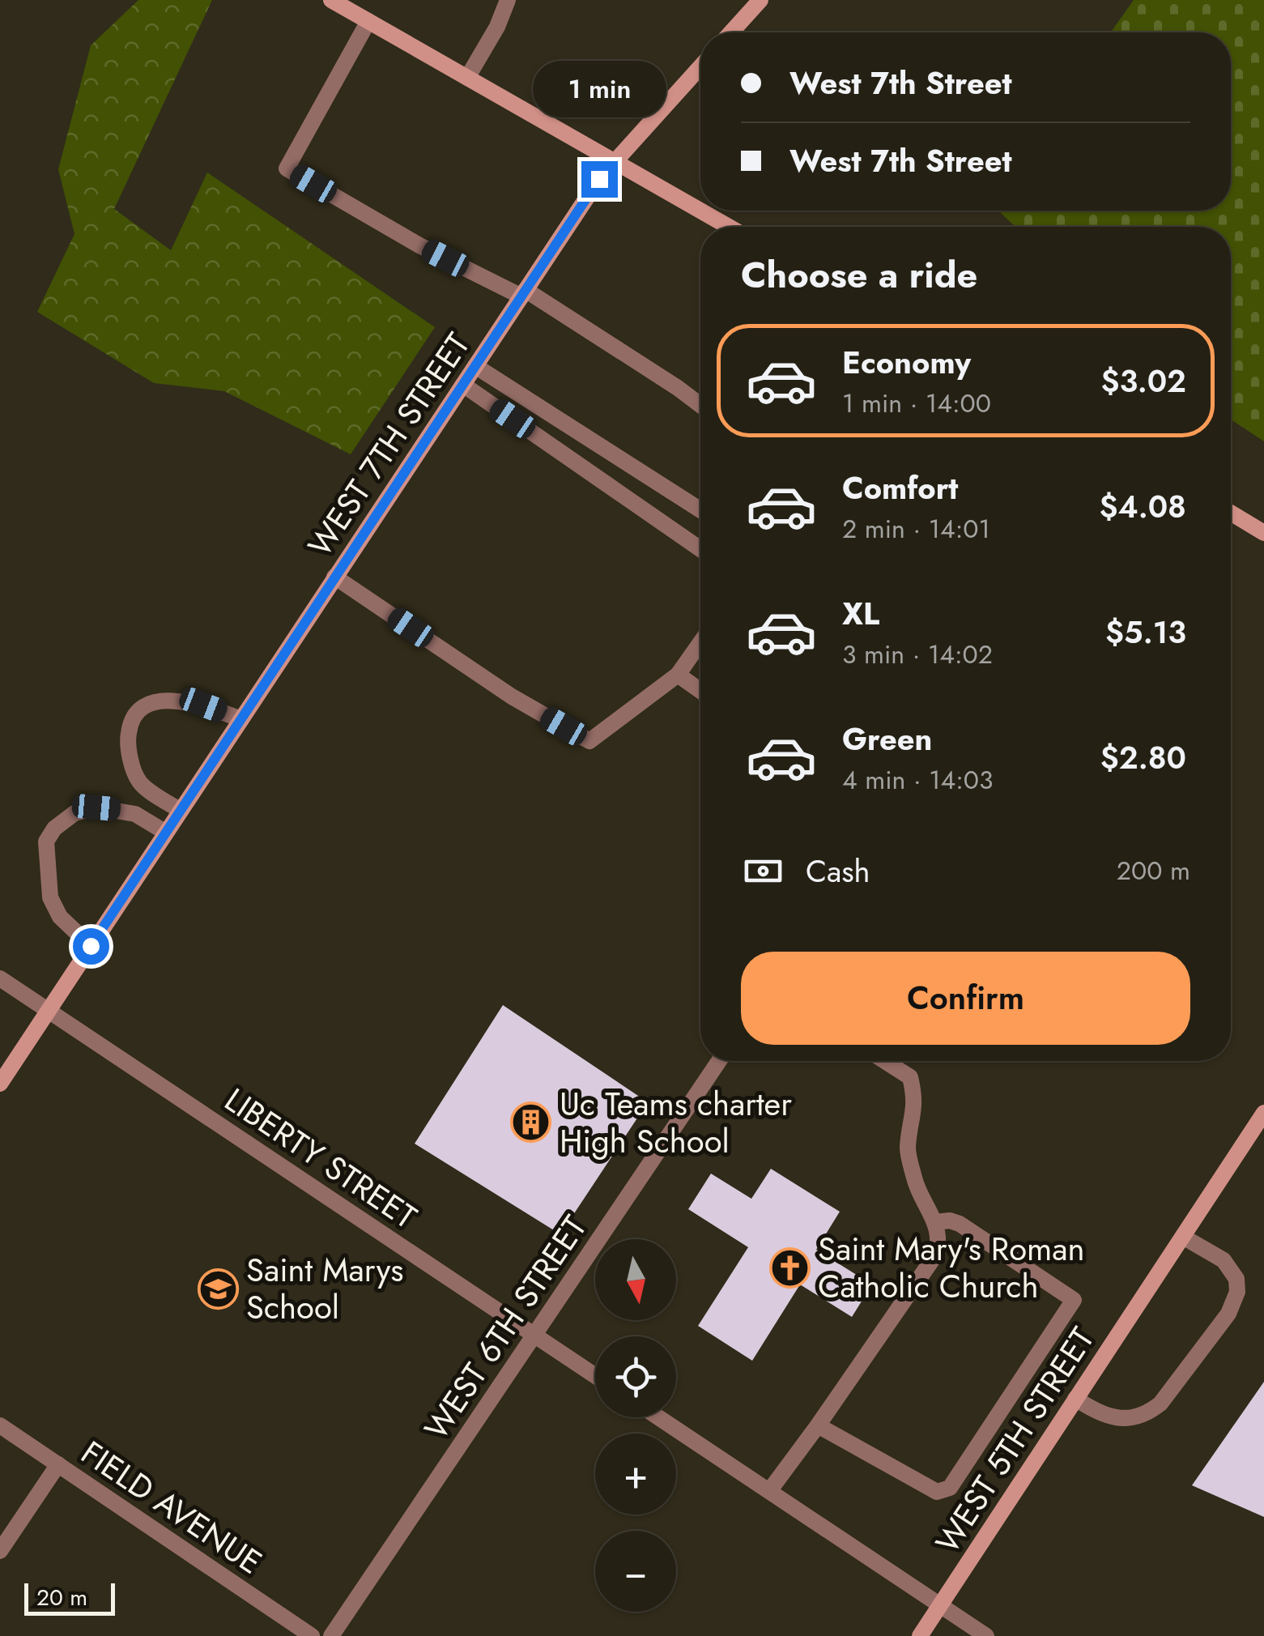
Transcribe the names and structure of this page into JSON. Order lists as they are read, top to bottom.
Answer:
{
  "streets": {
    "street": [
      "WEST 7TH STREET",
      "LIBERTY STREET",
      "WEST 6TH STREET",
      "WEST 5TH STREET",
      "FIELD AVENUE"
    ]
  },
  "crossings": [
    ["WEST 7TH STREET", "LIBERTY STREET"],
    ["LIBERTY STREET", "WEST 6TH STREET"]
  ],
  "places": {
    "building": ["Uc Teams charter High School"],
    "church": ["Saint Mary's Roman Catholic Church"],
    "school or university": ["Saint Marys School"]
  },
  "scale_bar": "20 m",
  "north": "bottom",
  "page": {
    "banner": ["West 7th Street", "West 7th Street"],
    "bubble": "1 min",
    "heading": "Choose a ride",
    "list": [
      {
        "name": "Economy",
        "note": "1 min · 14:00",
        "value": "$3.02"
      },
      {
        "name": "Comfort",
        "note": "2 min · 14:01",
        "value": "$4.08"
      },
      {
        "name": "XL",
        "note": "3 min · 14:02",
        "value": "$5.13"
      },
      {
        "name": "Green",
        "note": "4 min · 14:03",
        "value": "$2.80"
      }
    ],
    "pay": ["Cash", "200 m"],
    "buttons": "Confirm",
    "map_buttons": ["+", "−"],
    "scale": "20 m"
  }
}
